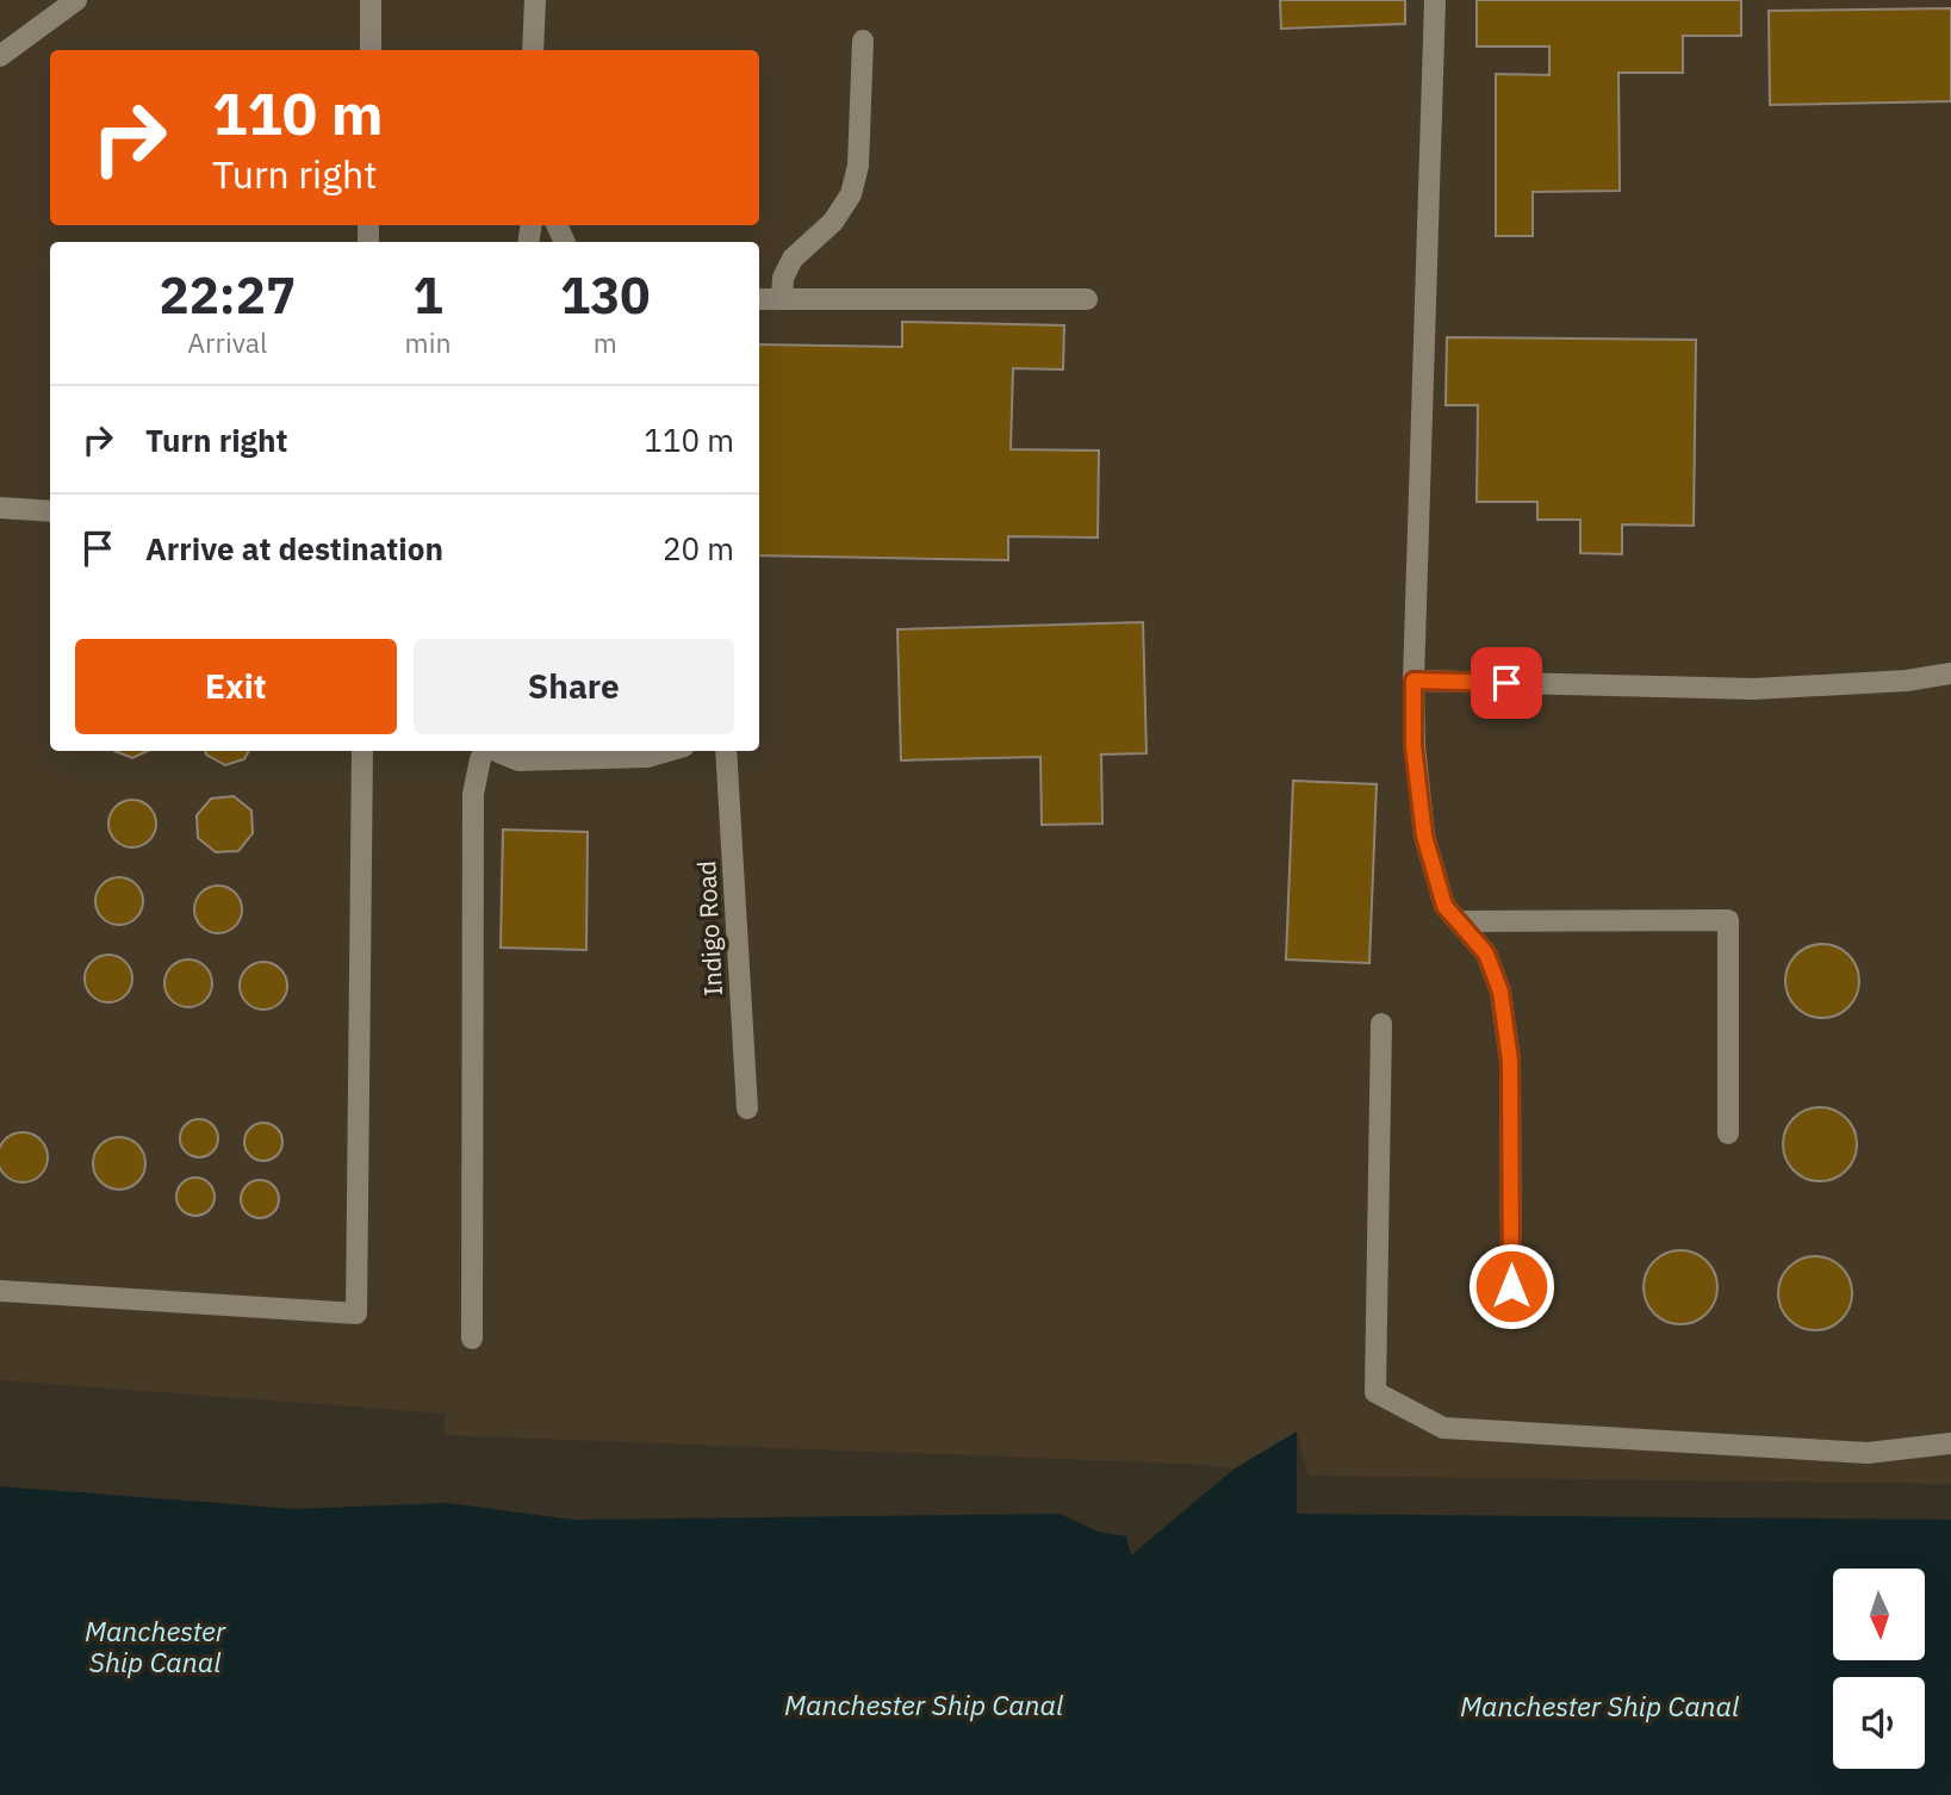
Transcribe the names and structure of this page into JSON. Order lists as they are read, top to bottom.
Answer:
{
  "streets": {
    "lane": ["Indigo Road"]
  },
  "water": ["Manchester Ship Canal"],
  "north": "bottom",
  "page": {
    "turn": ["110 m", "Turn right"],
    "eta": [
      "22:27",
      "Arrival",
      "1",
      "min",
      "130",
      "m"
    ],
    "list": [
      {
        "name": "Turn right",
        "value": "110 m"
      },
      {
        "name": "Arrive at destination",
        "value": "20 m"
      }
    ],
    "buttons": ["Exit", "Share"]
  }
}
